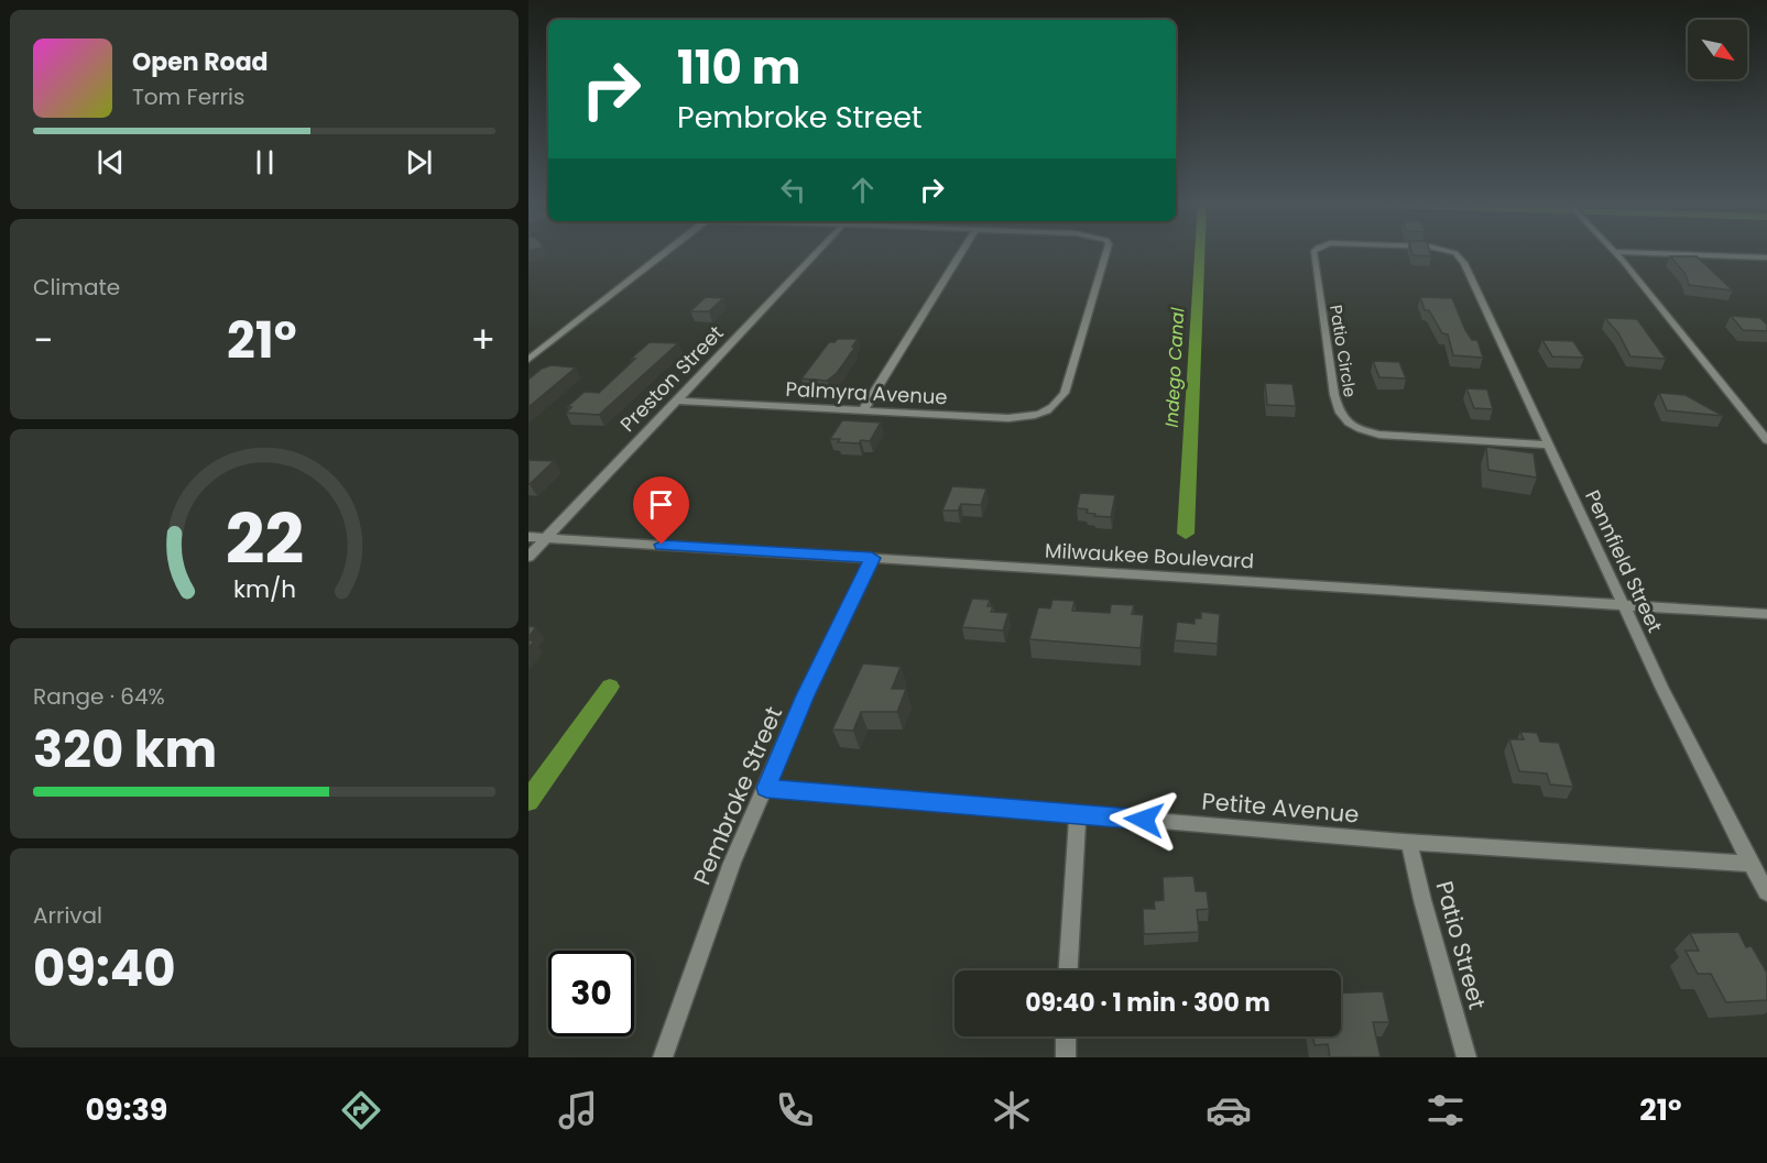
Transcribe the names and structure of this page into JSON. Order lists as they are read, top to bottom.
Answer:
{
  "streets": {
    "street": [
      "Patio Circle",
      "Preston Street",
      "Palmyra Avenue",
      "Milwaukee Boulevard",
      "Pennfield Street",
      "Pembroke Street",
      "Petite Avenue",
      "Patio Street"
    ]
  },
  "crossings": [
    ["Patio Circle", "Pennfield Street"],
    ["Preston Street", "Palmyra Avenue"],
    ["Preston Street", "Milwaukee Boulevard"],
    ["Milwaukee Boulevard", "Pennfield Street"],
    ["Milwaukee Boulevard", "Pembroke Street"],
    ["Pennfield Street", "Petite Avenue"],
    ["Pembroke Street", "Petite Avenue"],
    ["Petite Avenue", "Patio Street"]
  ],
  "water": ["Indego Canal"],
  "north": "bottom right",
  "page": {
    "turn": ["110 m", "Pembroke Street"],
    "song": ["Open Road", "Tom Ferris"],
    "tile": [
      "Climate",
      ["Range · 64%", "320 km"],
      ["Arrival", "09:40"]
    ],
    "heat": ["−", "21°", "+"],
    "limit": "30",
    "trip": "09:40 · 1 min · 300 m",
    "tabs": ["09:39", "21°"],
    "gauge": ["22", "km/h"]
  }
}
